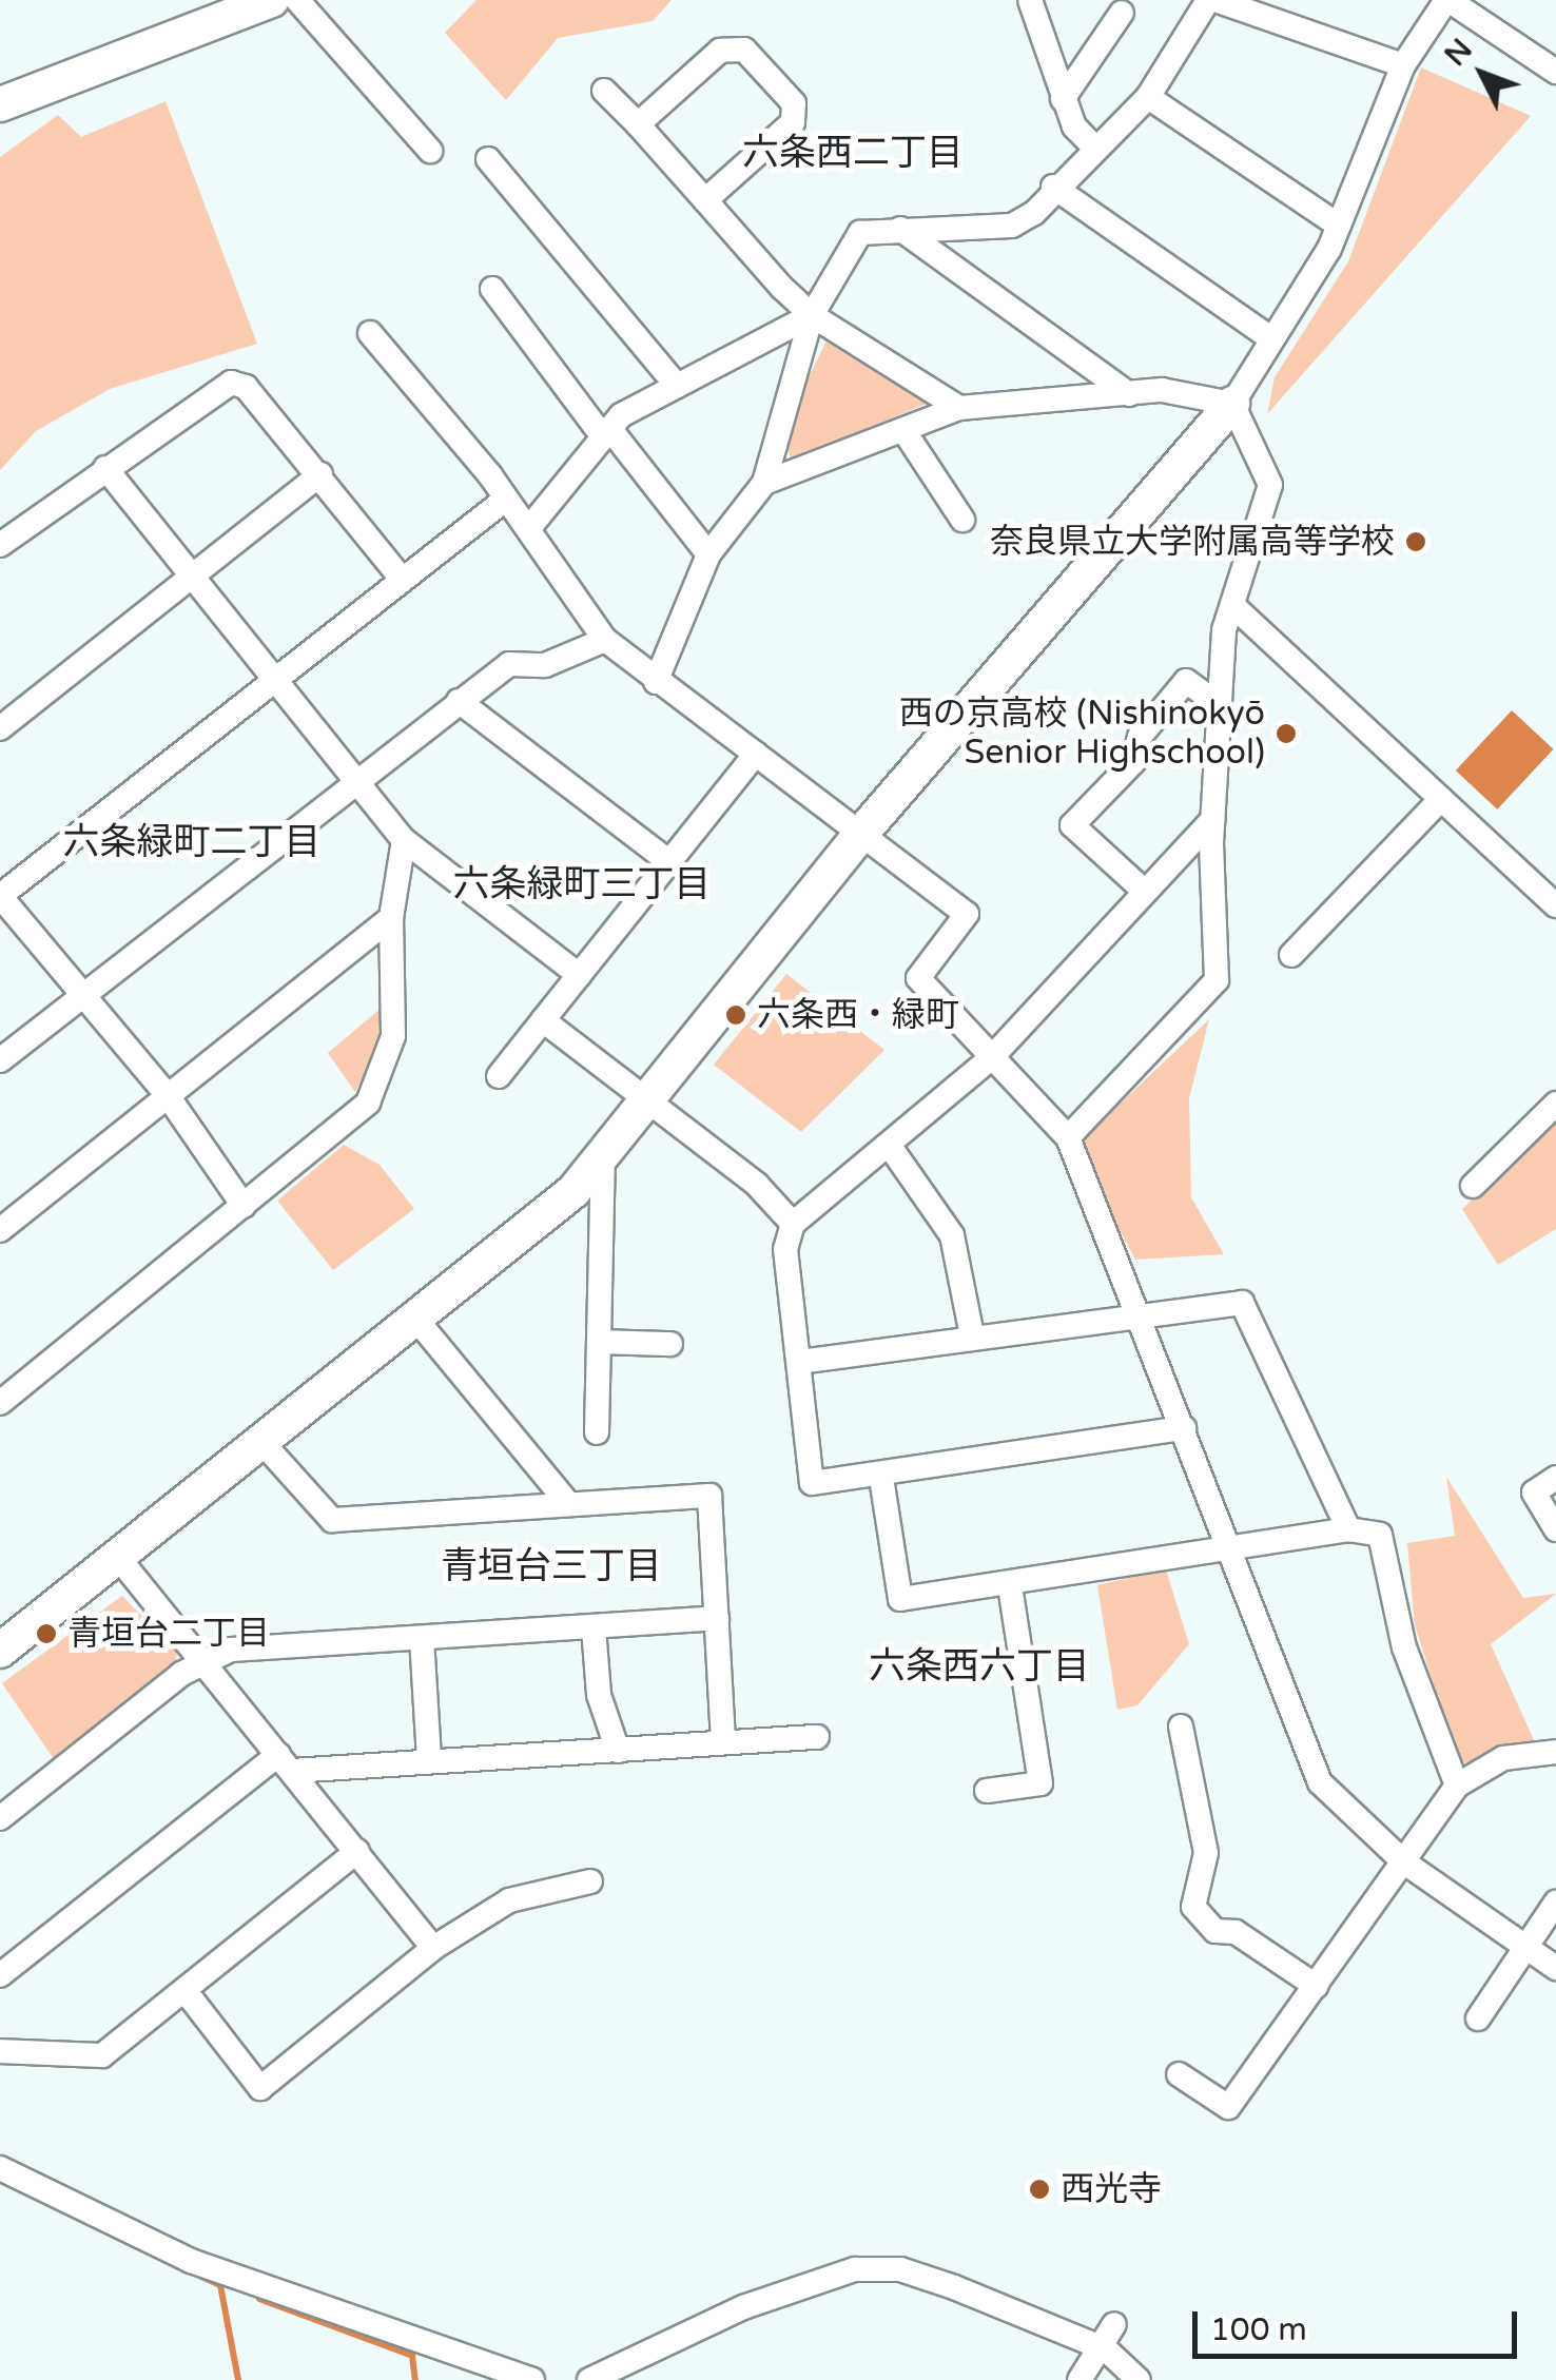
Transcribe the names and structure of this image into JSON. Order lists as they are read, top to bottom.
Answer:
{
  "districts": [
    "六条西二丁目",
    "六条緑町二丁目",
    "六条緑町三丁目",
    "青垣台三丁目",
    "六条西六丁目"
  ],
  "places": [
    "奈良県立大学附属高等学校",
    "西の京高校 (Nishinokyō Senior Highschool)",
    "六条西・緑町",
    "青垣台二丁目",
    "西光寺"
  ],
  "scale_bar": "100 m",
  "north": "top left"
}
